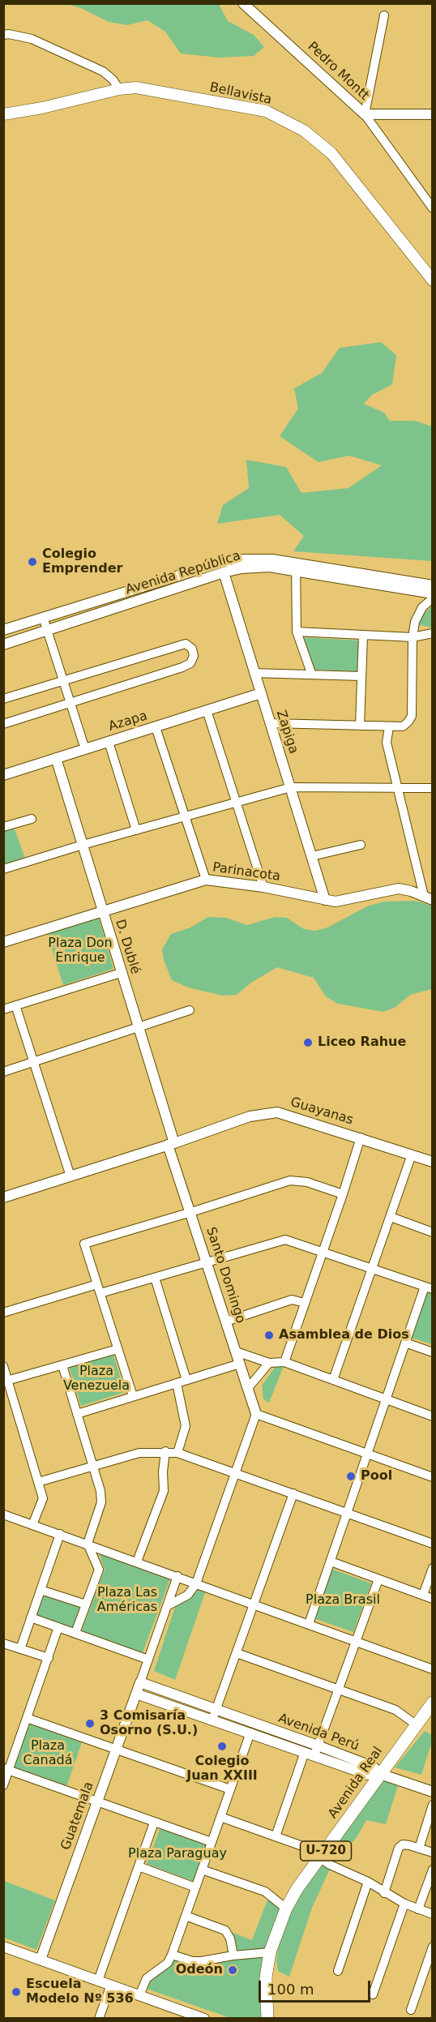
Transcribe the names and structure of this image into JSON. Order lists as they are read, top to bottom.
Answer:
{
  "streets": {
    "main road": ["Bellavista", "Avenida Real", "U-720"],
    "street": [
      "Pedro Montt",
      "Avenida República",
      "Azapa",
      "Zapiga",
      "Parinacota",
      "D. Dublé",
      "Guayanas",
      "Santo Domingo",
      "Avenida Perú",
      "Guatemala"
    ]
  },
  "crossings": [
    ["Avenida República", "Zapiga"],
    ["Azapa", "Zapiga"],
    ["Azapa", "D. Dublé"],
    ["Zapiga", "Parinacota"],
    ["Parinacota", "D. Dublé"],
    ["D. Dublé", "Guayanas"],
    ["D. Dublé", "Santo Domingo"],
    ["Guayanas", "Santo Domingo"],
    ["Avenida Perú", "Avenida Real"],
    ["Avenida Perú", "Guatemala"]
  ],
  "parks": [
    "Plaza Don Enrique",
    "Plaza Venezuela",
    "Plaza Las Américas",
    "Plaza Brasil",
    "Plaza Canadá",
    "Plaza Paraguay"
  ],
  "places": [
    "Colegio Emprender",
    "Liceo Rahue",
    "Asamblea de Dios",
    "Pool",
    "3 Comisaría Osorno (S.U.)",
    "Colegio Juan XXIII",
    "Odeón",
    "Escuela Modelo Nº 536"
  ],
  "scale_bar": "100 m"
}
